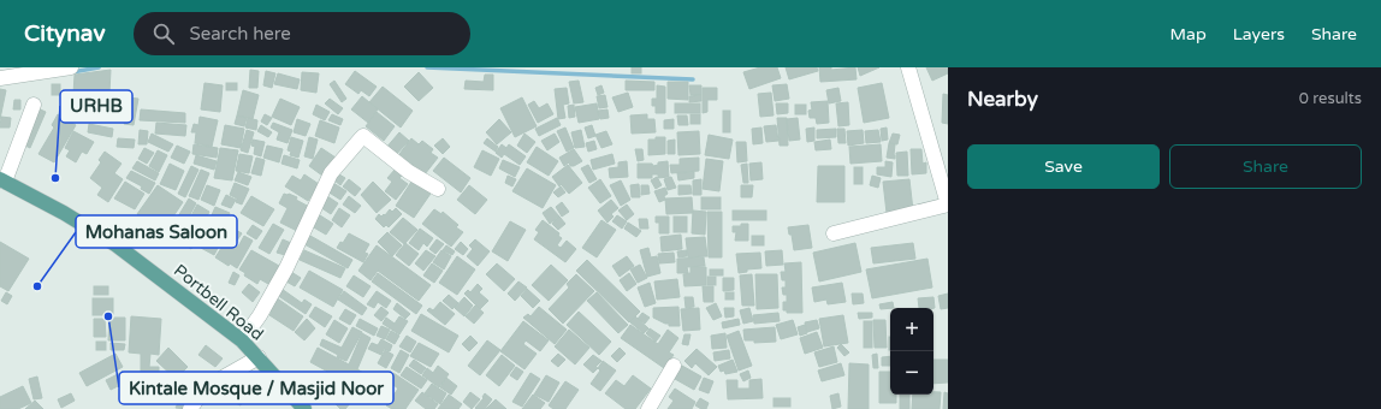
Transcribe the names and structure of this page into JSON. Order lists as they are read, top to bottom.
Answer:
{
  "streets": {
    "main road": ["Portbell Road"]
  },
  "places": ["URHB", "Mohanas Saloon", "Kintale Mosque / Masjid Noor"],
  "page": {
    "header": "Citynav",
    "search": "Search here",
    "nav": ["Map", "Layers", "Share"],
    "heading": ["Nearby", "0 results"],
    "buttons": ["Save", "Share"],
    "map_buttons": ["+", "−"]
  }
}
